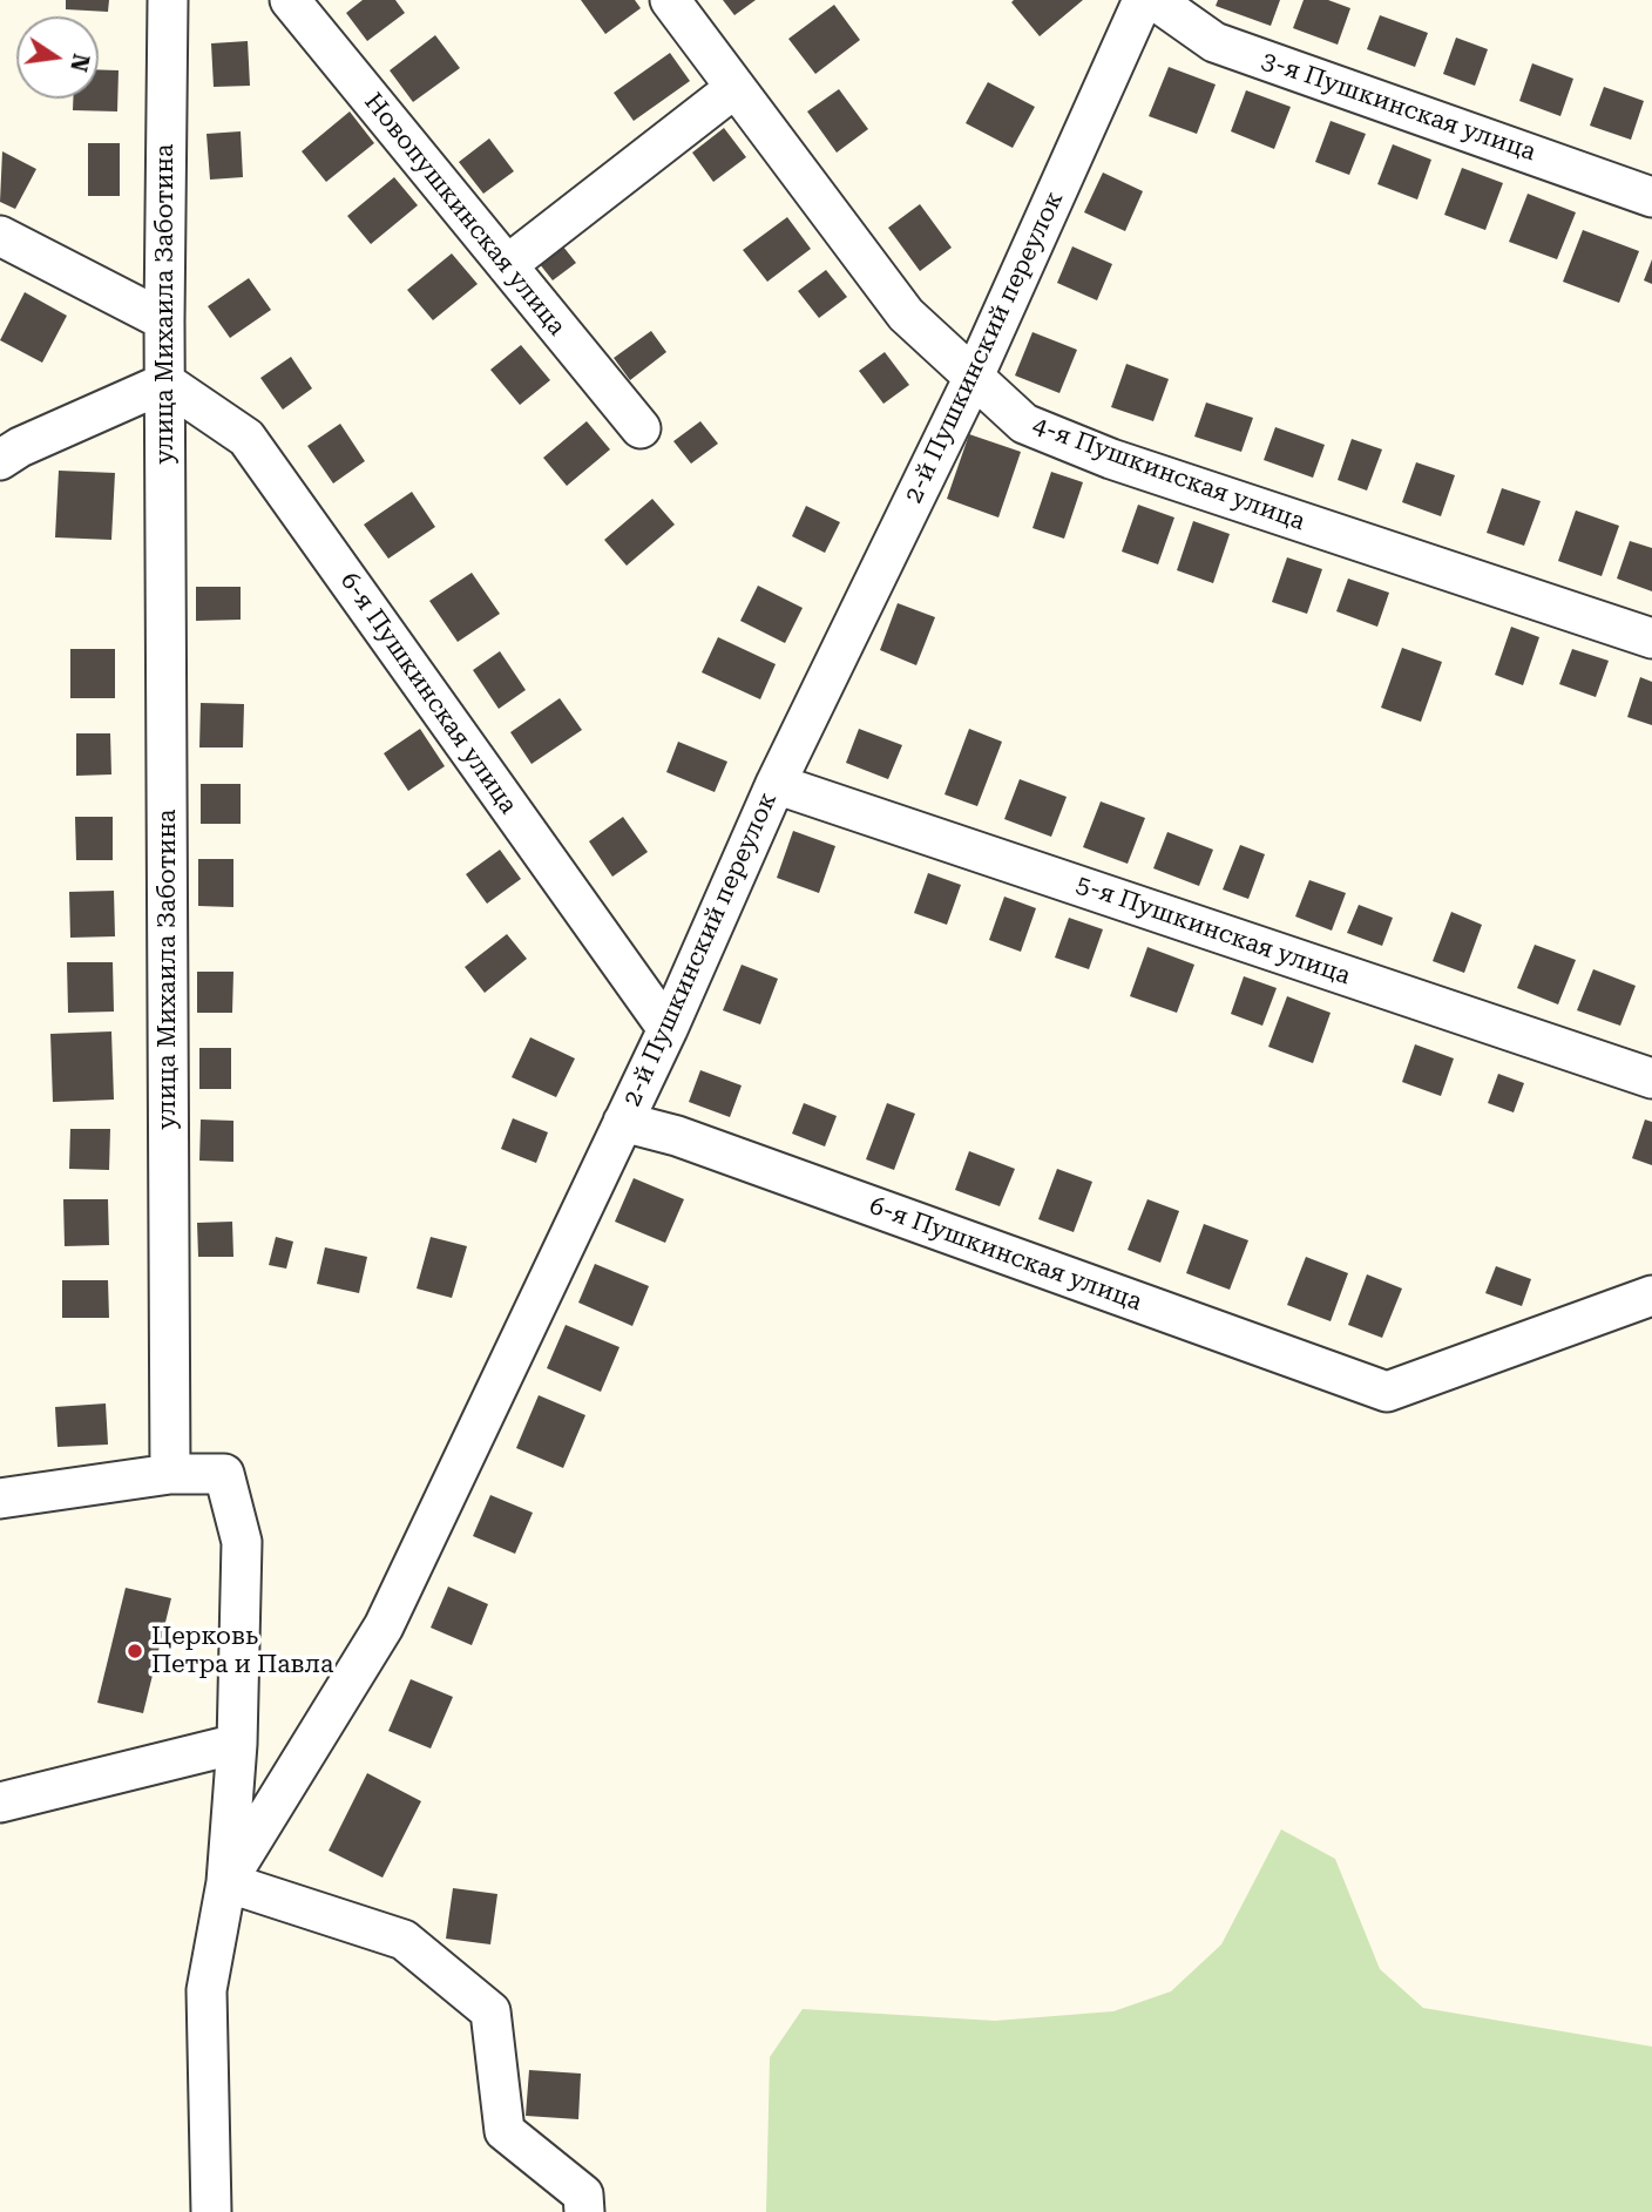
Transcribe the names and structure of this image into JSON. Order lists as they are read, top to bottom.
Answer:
{
  "streets": {
    "street": [
      "3-я Пушкинская улица",
      "Новопушкинская улица",
      "улица Михаила Заботина",
      "2-й Пушкинский переулок",
      "4-я Пушкинская улица",
      "6-я Пушкинская улица",
      "5-я Пушкинская улица"
    ]
  },
  "crossings": [
    ["улица Михаила Заботина", "6-я Пушкинская улица"],
    ["2-й Пушкинский переулок", "4-я Пушкинская улица"],
    ["2-й Пушкинский переулок", "6-я Пушкинская улица"],
    ["2-й Пушкинский переулок", "5-я Пушкинская улица"]
  ],
  "places": ["Церковь Петра и Павла"],
  "north": "right"
}
